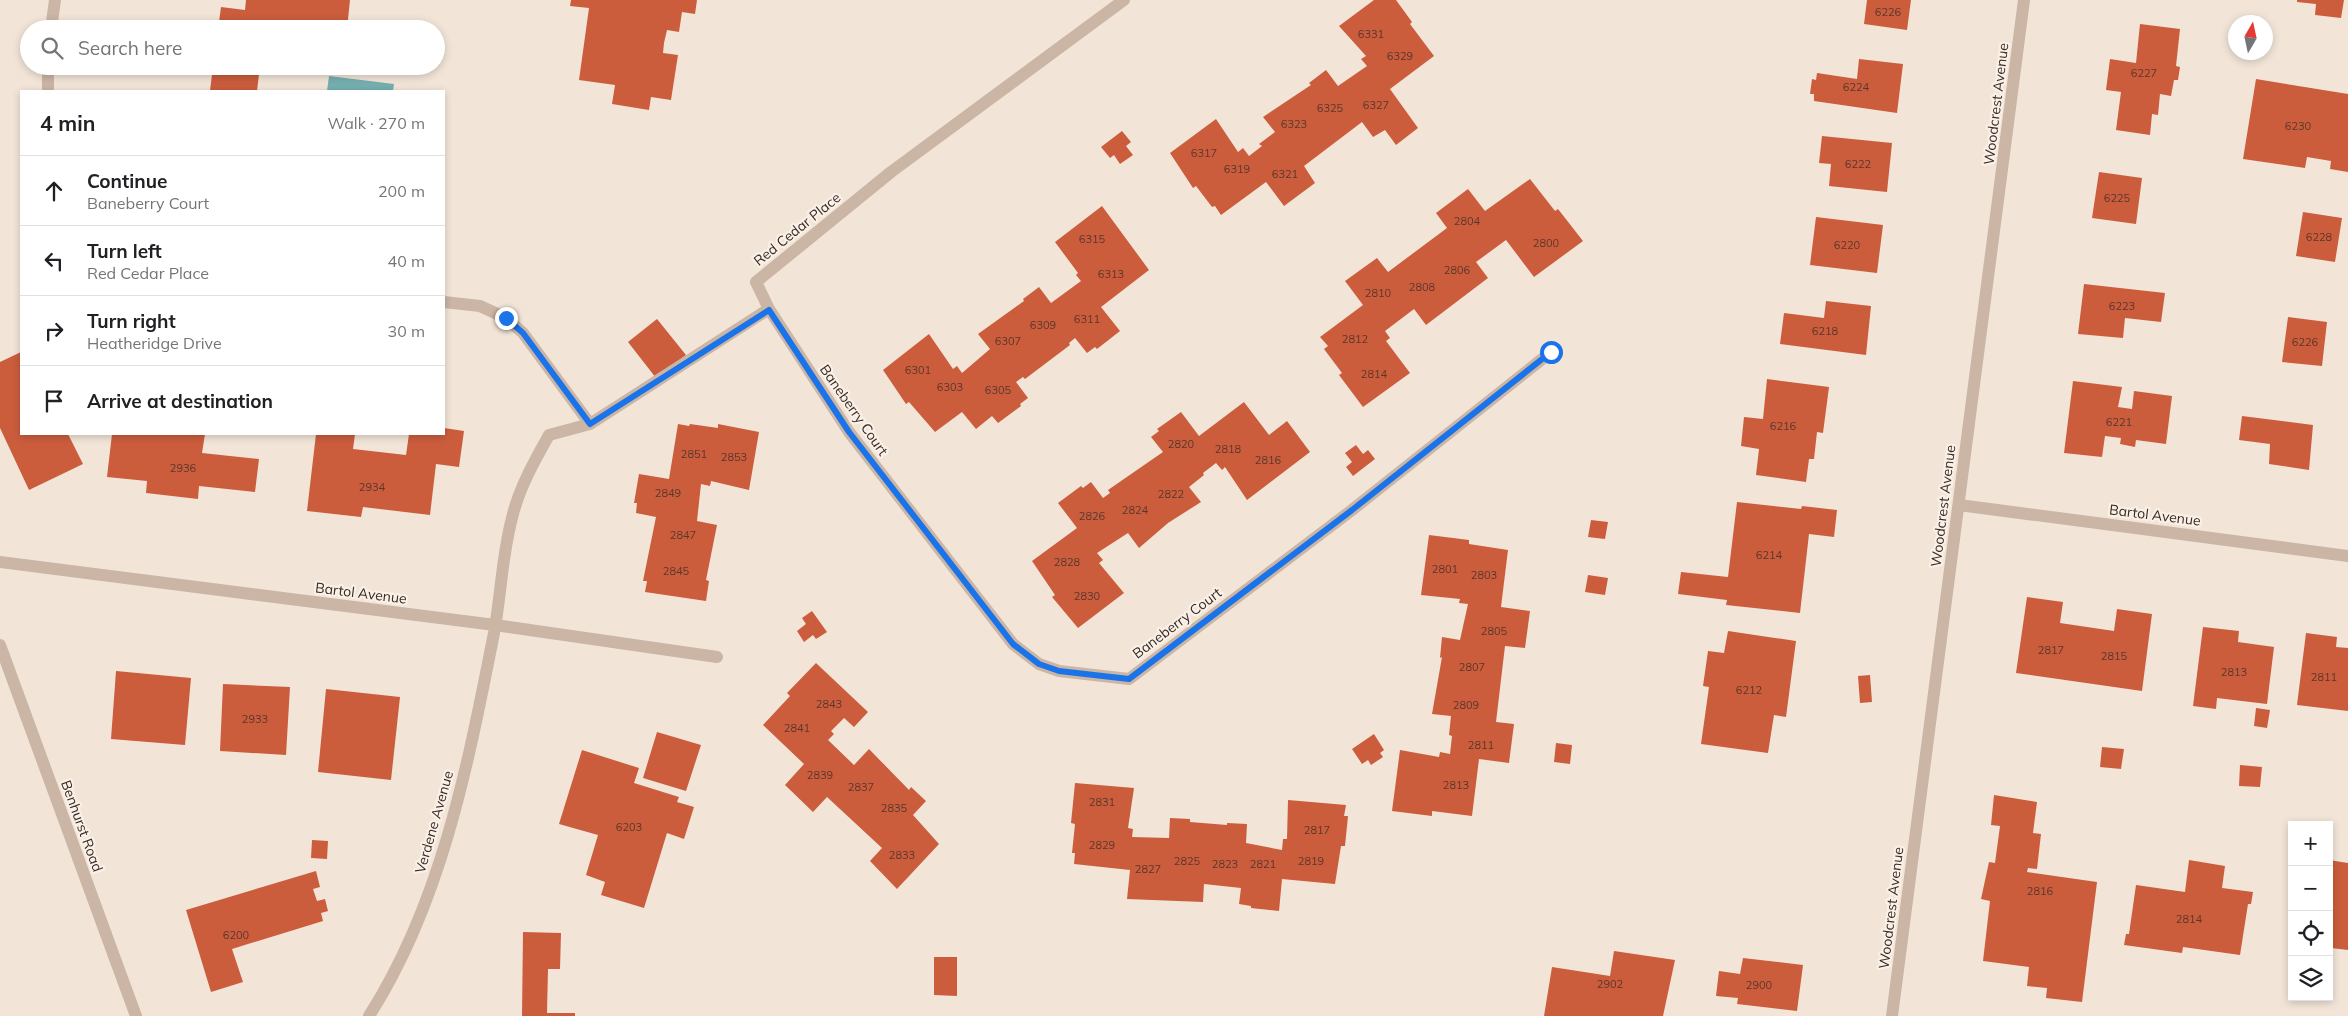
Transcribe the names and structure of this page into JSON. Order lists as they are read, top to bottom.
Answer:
{
  "streets": {
    "street": [
      "Woodcrest Avenue",
      "Red Cedar Place",
      "Baneberry Court",
      "Bartol Avenue",
      "Verdene Avenue",
      "Benhurst Road"
    ]
  },
  "crossings": [
    ["Woodcrest Avenue", "Bartol Avenue"],
    ["Red Cedar Place", "Baneberry Court"],
    ["Bartol Avenue", "Verdene Avenue"]
  ],
  "house_numbers": [
    "6226",
    "6331",
    "6329",
    "6227",
    "6224",
    "6327",
    "6325",
    "6323",
    "6230",
    "6317",
    "6222",
    "6319",
    "6321",
    "6225",
    "2804",
    "6228",
    "6315",
    "2800",
    "6220",
    "2806",
    "6313",
    "2808",
    "2810",
    "6223",
    "6311",
    "6309",
    "6218",
    "2812",
    "6307",
    "6226",
    "6301",
    "2814",
    "6303",
    "6305",
    "6221",
    "6216",
    "2820",
    "2818",
    "2851",
    "2853",
    "2816",
    "2936",
    "2934",
    "2849",
    "2822",
    "2824",
    "2826",
    "2847",
    "6214",
    "2828",
    "2801",
    "2845",
    "2803",
    "2830",
    "2805",
    "2817",
    "2815",
    "2807",
    "2813",
    "2811",
    "6212",
    "2843",
    "2809",
    "2933",
    "2841",
    "2811",
    "2839",
    "2813",
    "2837",
    "2831",
    "2835",
    "6203",
    "2817",
    "2829",
    "2833",
    "2825",
    "2819",
    "2823",
    "2821",
    "2827",
    "2816",
    "2814",
    "6200",
    "2902",
    "2900"
  ],
  "north": "top",
  "page": {
    "search": "Search here",
    "heading": ["4 min", "Walk · 270 m"],
    "list": [
      ["Continue", "Baneberry Court", "200 m"],
      ["Turn left", "Red Cedar Place", "40 m"],
      ["Turn right", "Heatheridge Drive", "30 m"],
      "Arrive at destination"
    ],
    "map_buttons": ["+", "−"]
  }
}
